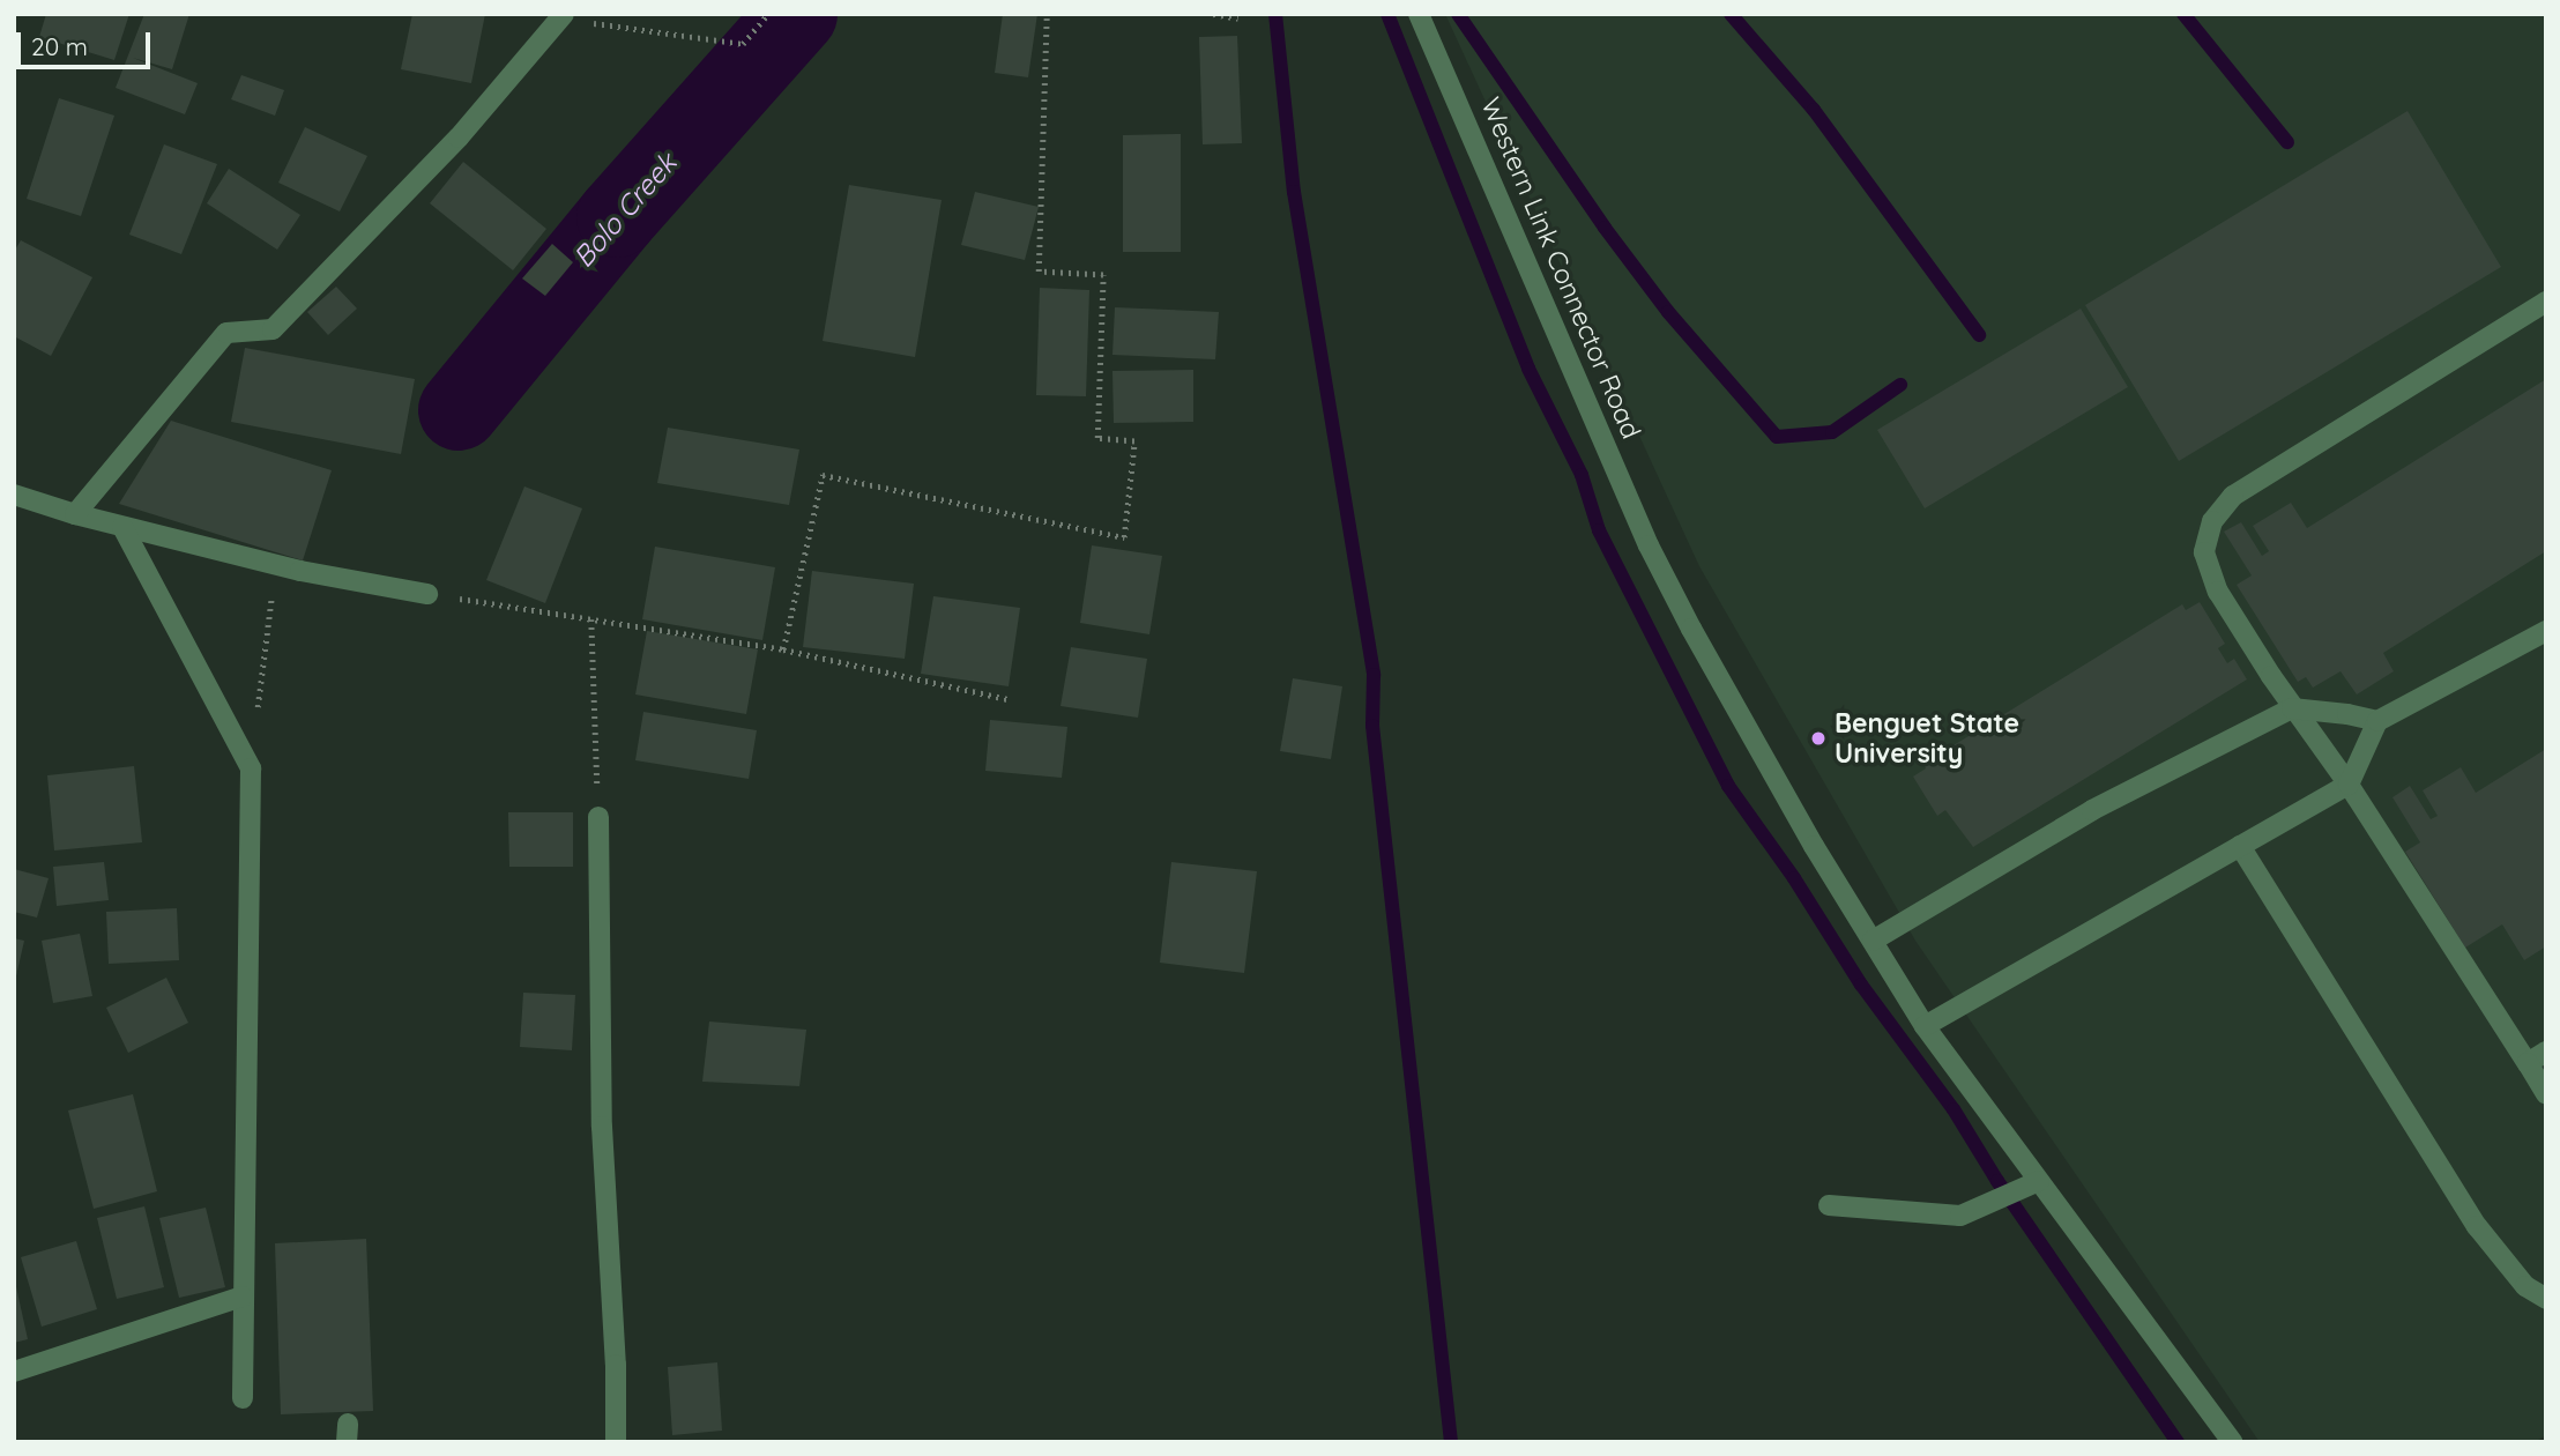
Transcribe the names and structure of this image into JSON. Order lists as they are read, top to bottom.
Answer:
{
  "streets": {
    "street": ["Western Link Connector Road"]
  },
  "water": ["Bolo Creek"],
  "places": ["Benguet State University"],
  "scale_bar": "20 m"
}
